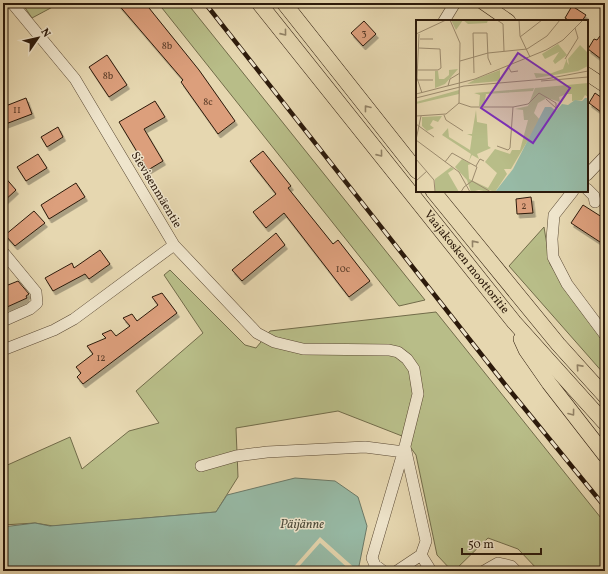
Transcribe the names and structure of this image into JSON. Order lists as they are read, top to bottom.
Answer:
{
  "streets": {
    "highway": ["Vaajakosken moottoritie"],
    "street": ["Sievisenmäentie"]
  },
  "water": ["Päijänne"],
  "house_numbers": [
    "3",
    "8b",
    "8b",
    "8c",
    "11",
    "2",
    "10c",
    "12"
  ],
  "scale_bar": "50 m",
  "north": "top right"
}
